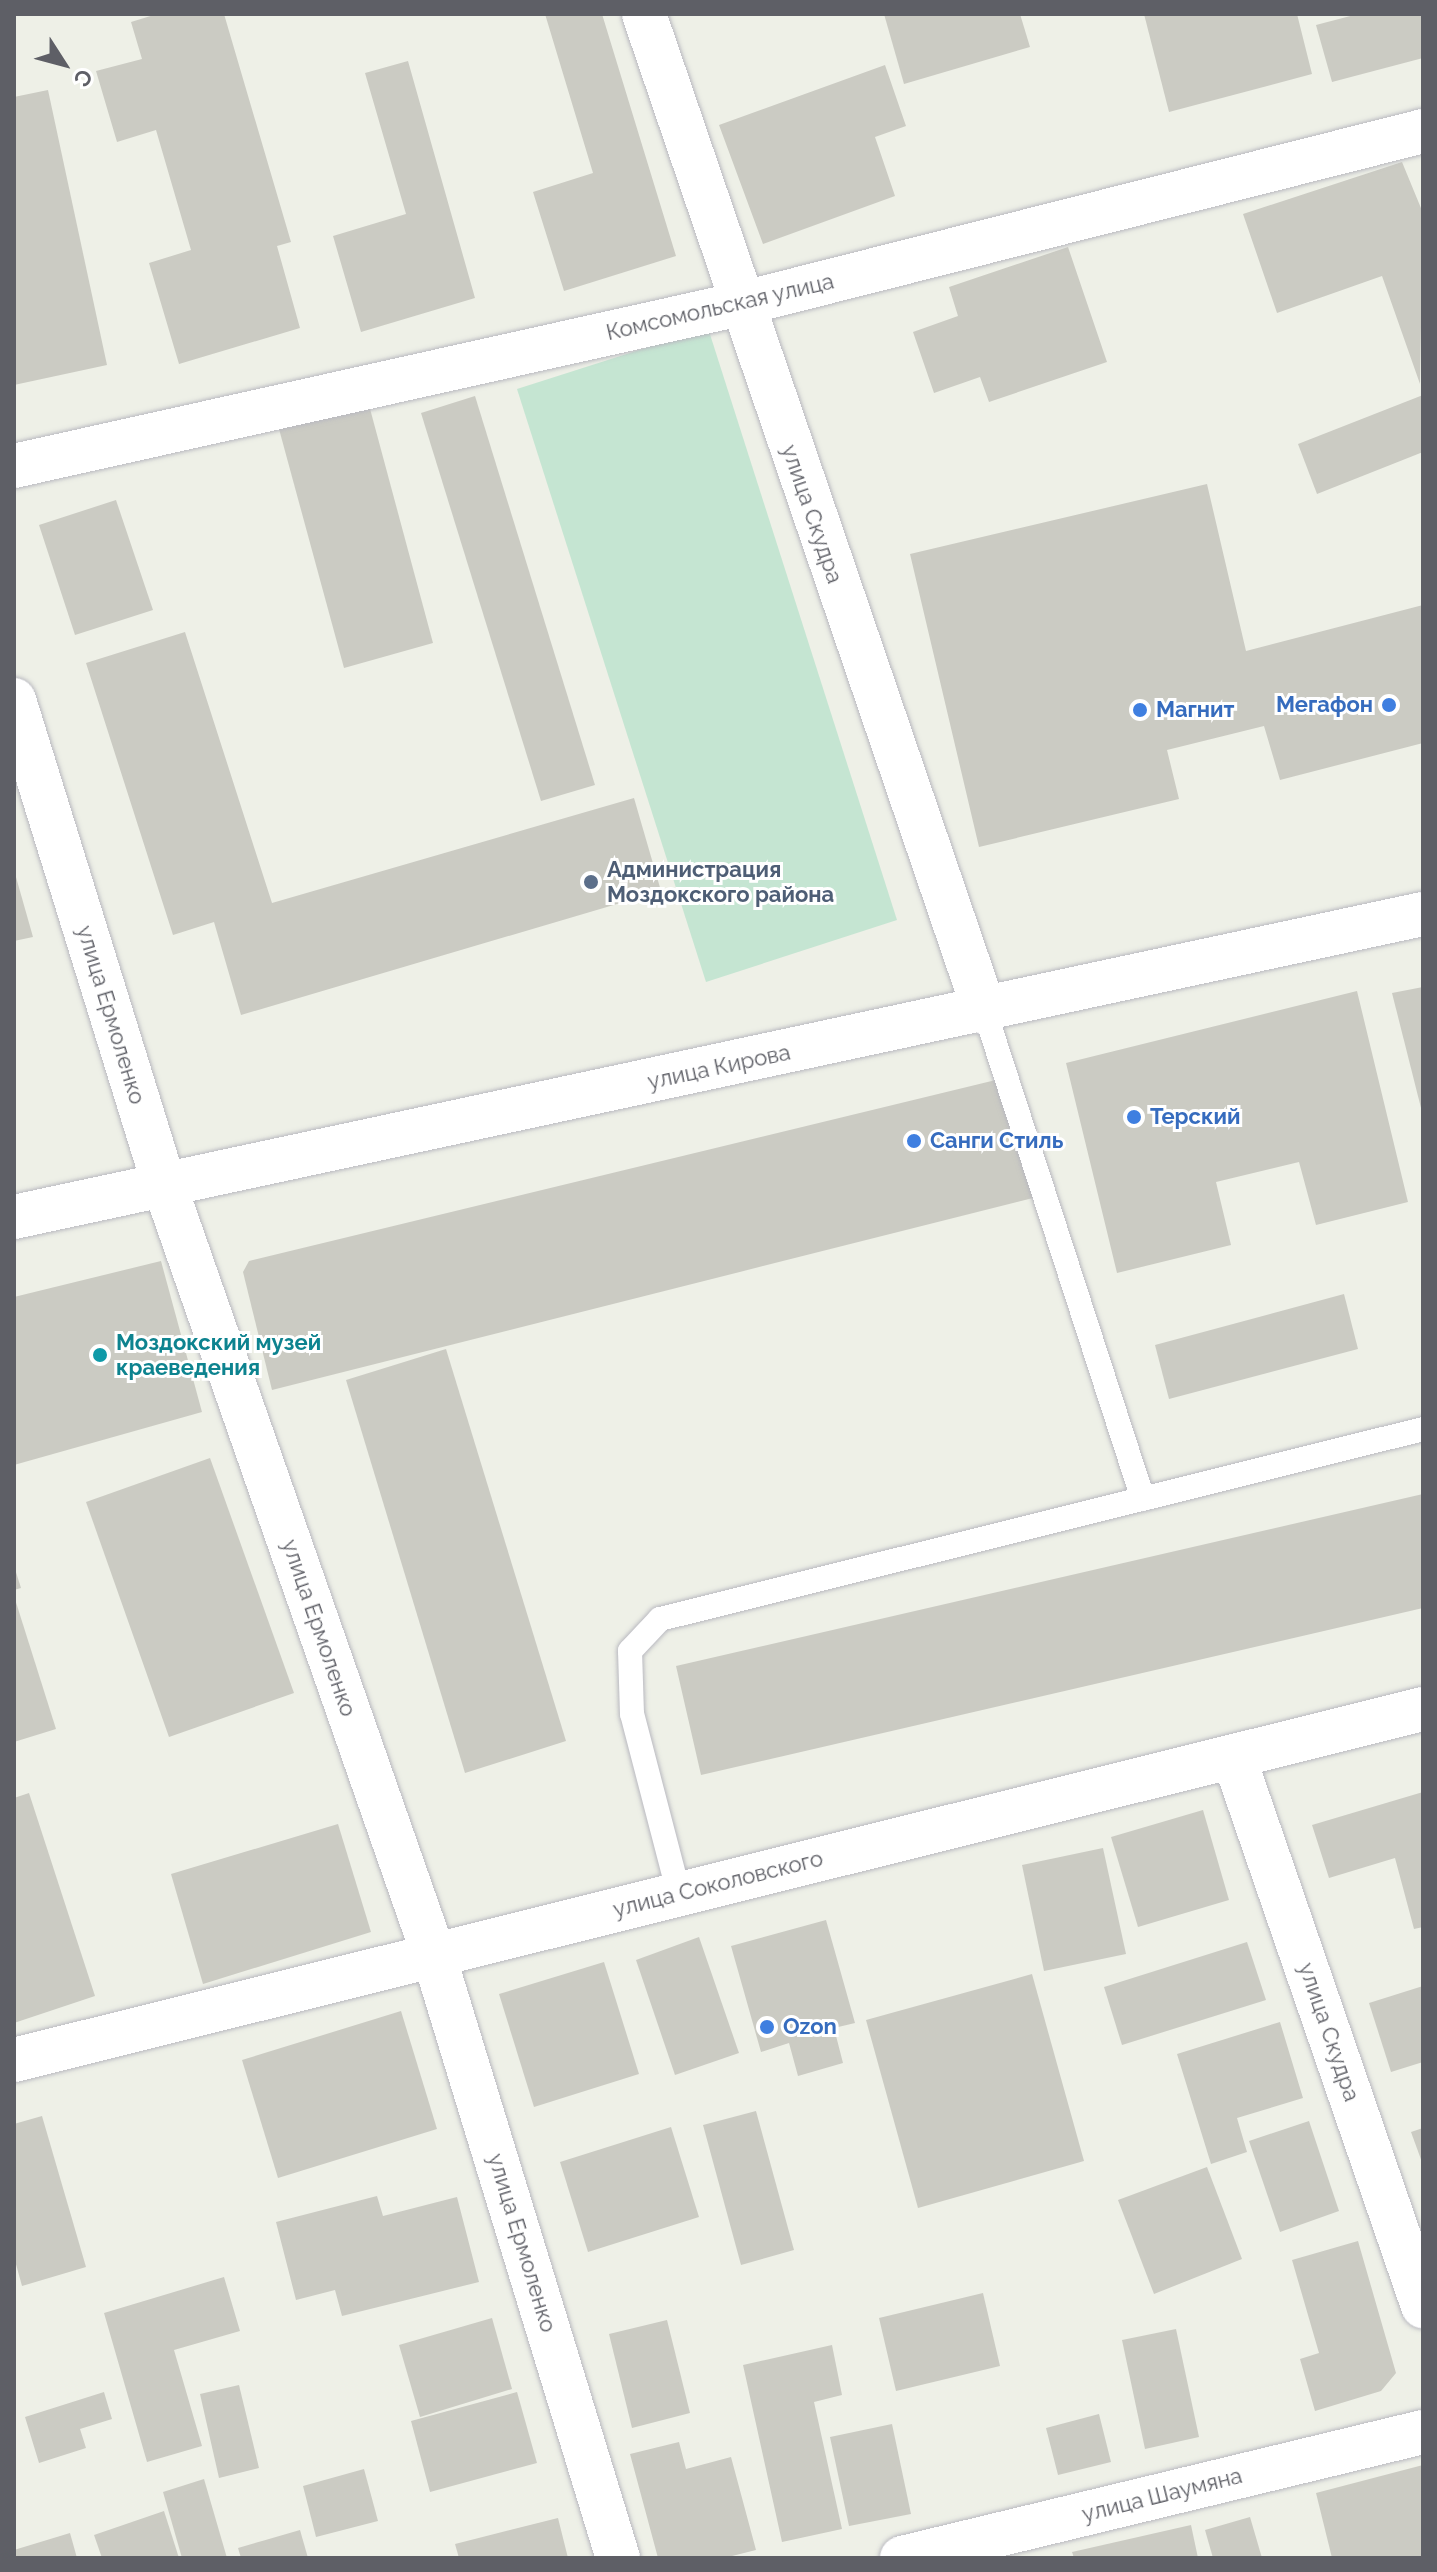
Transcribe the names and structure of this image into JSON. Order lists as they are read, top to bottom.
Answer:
{
  "streets": {
    "street": [
      "Комсомольская улица",
      "улица Скудра",
      "улица Ермоленко",
      "улица Кирова",
      "улица Соколовского",
      "улица Шаумяна"
    ]
  },
  "crossings": [
    ["Комсомольская улица", "улица Скудра"],
    ["улица Скудра", "улица Кирова"],
    ["улица Скудра", "улица Соколовского"],
    ["улица Ермоленко", "улица Кирова"],
    ["улица Ермоленко", "улица Соколовского"]
  ],
  "places": [
    "Мегафон",
    "Магнит",
    "Администрация Моздокского района",
    "Терский",
    "Санги Стиль",
    "Моздокский музей краеведения",
    "Ozon"
  ],
  "north": "bottom right"
}
